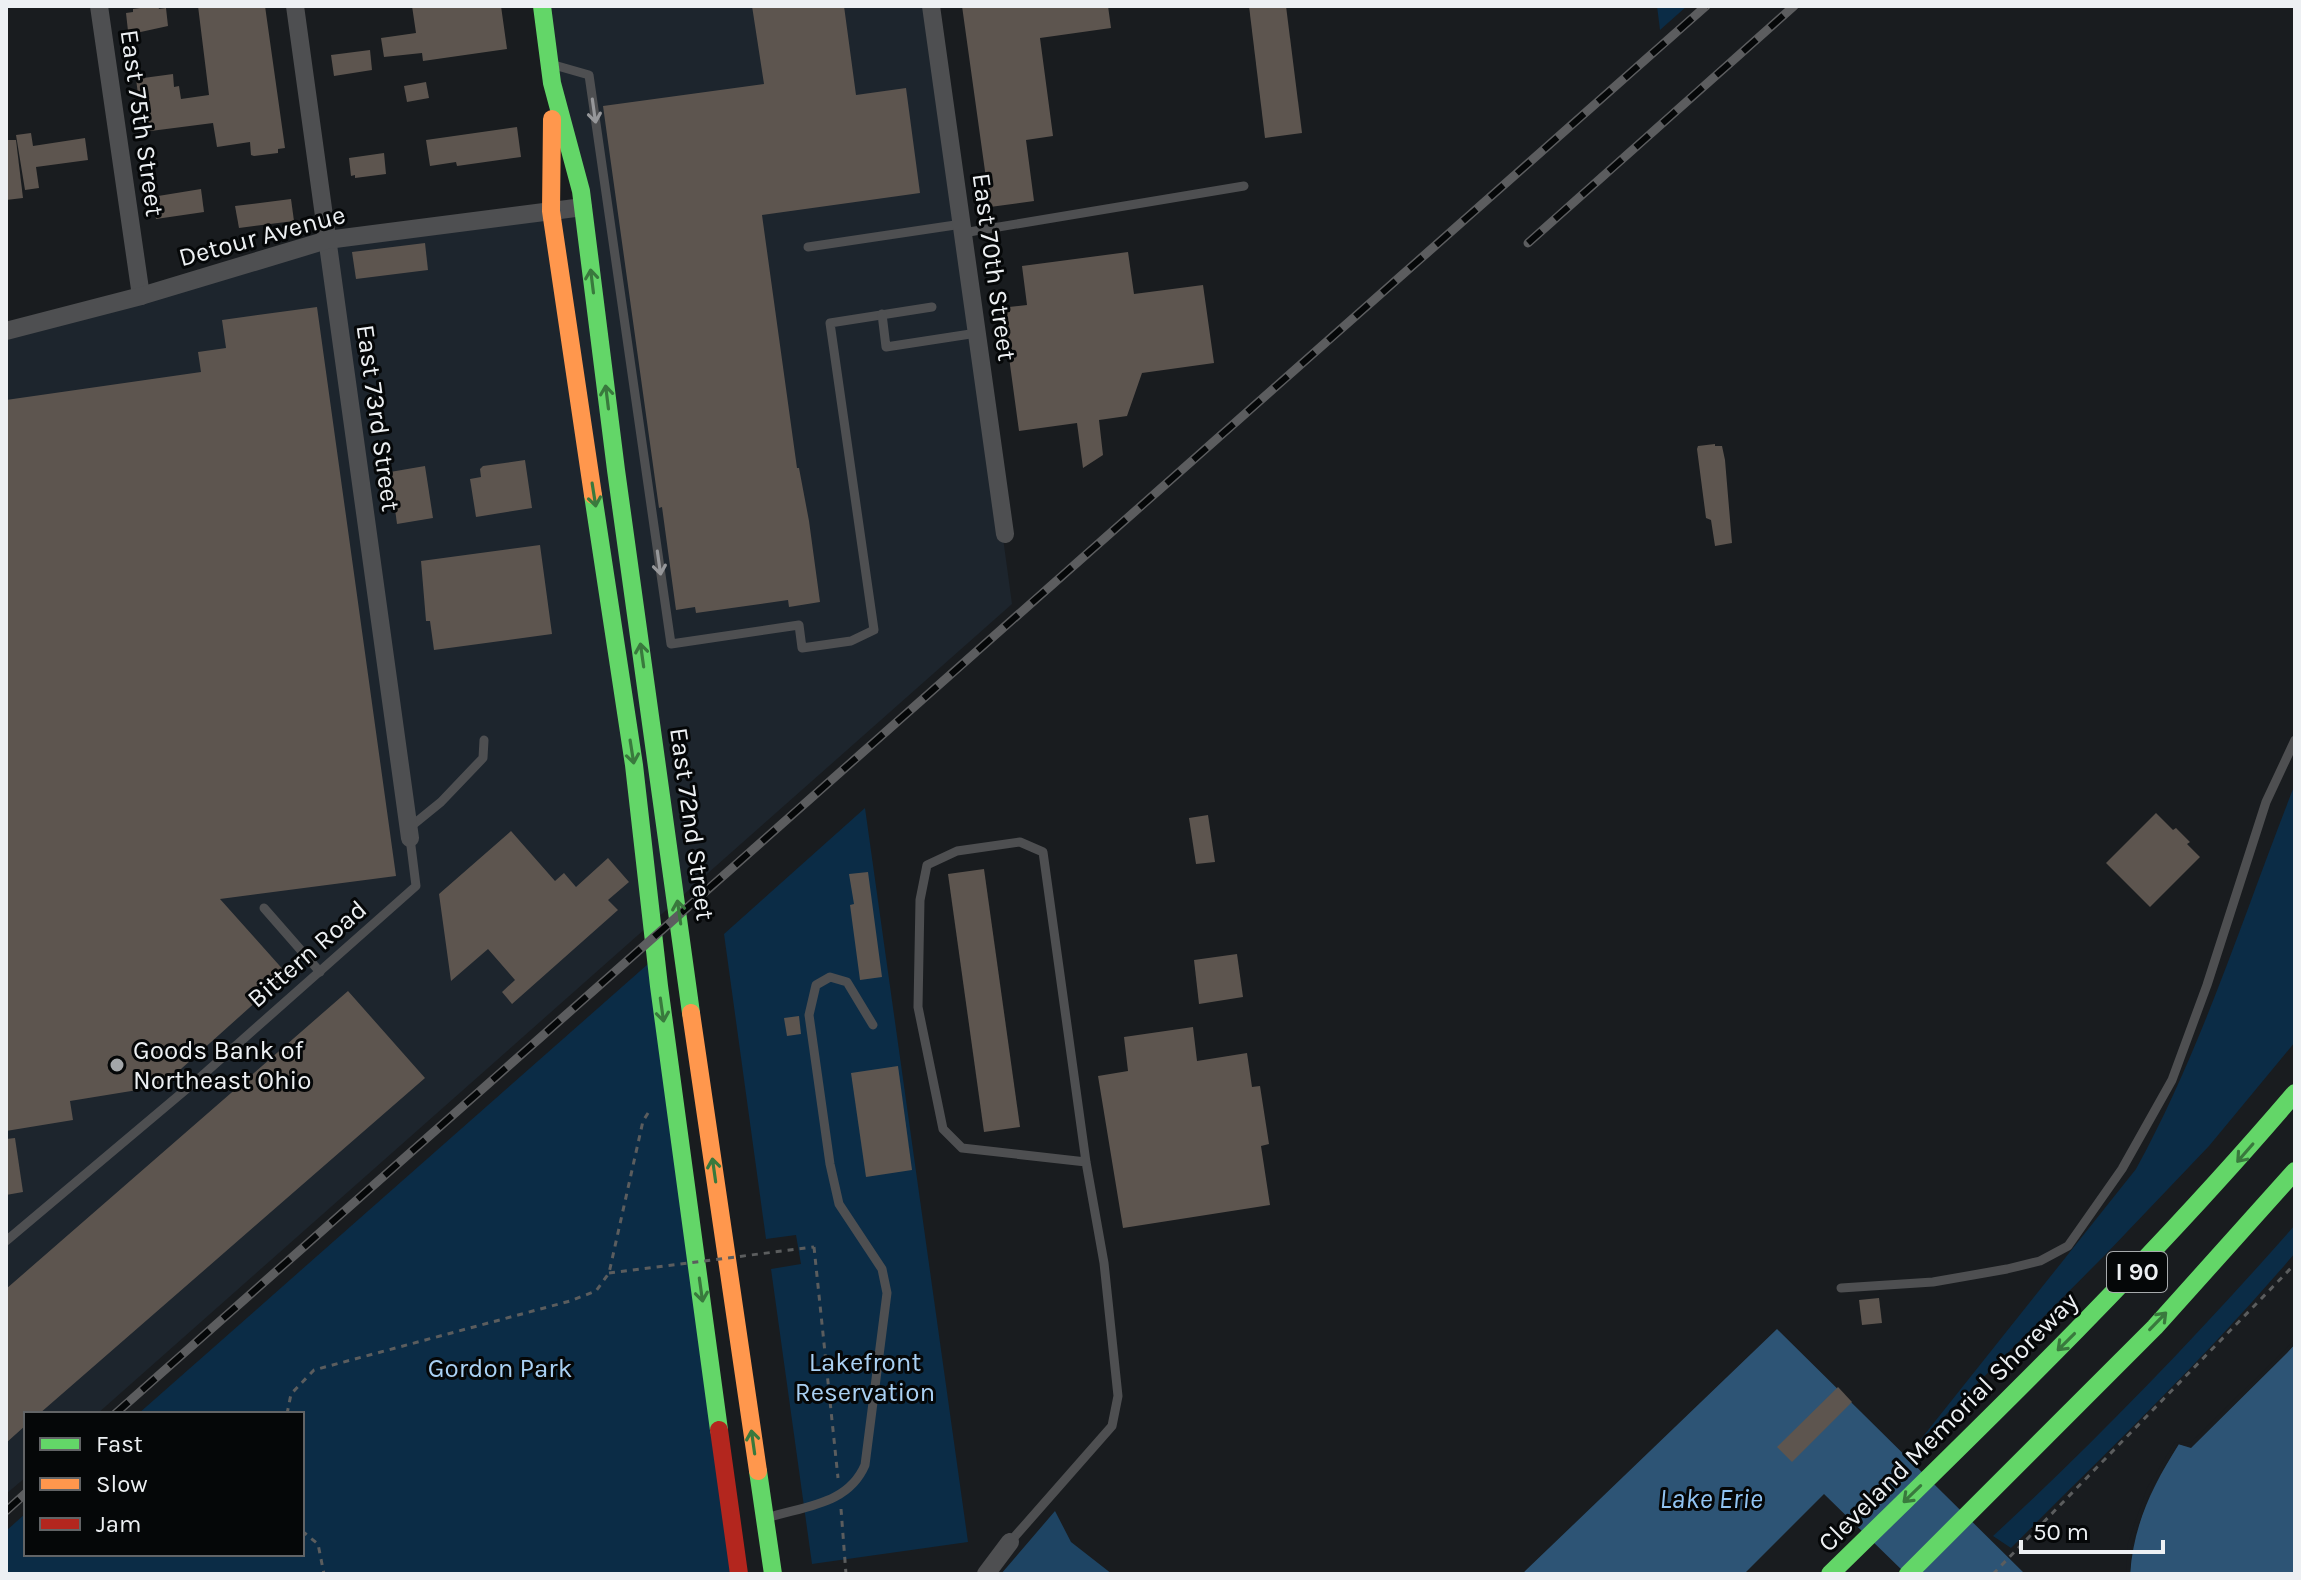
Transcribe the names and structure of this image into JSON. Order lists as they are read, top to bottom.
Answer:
{
  "streets": {
    "main road": ["East 72nd Street", "I 90", "Cleveland Memorial Shoreway"],
    "street": [
      "East 75th Street",
      "Detour Avenue",
      "East 70th Street",
      "East 73rd Street"
    ],
    "lane": ["Bittern Road"]
  },
  "crossings": [
    ["East 75th Street", "Detour Avenue"],
    ["Detour Avenue", "East 73rd Street"],
    ["Detour Avenue", "East 72nd Street"],
    ["East 73rd Street", "Bittern Road"]
  ],
  "water": ["Lake Erie"],
  "parks": ["Lakefront Reservation", "Gordon Park"],
  "places": ["Goods Bank of Northeast Ohio"],
  "legend": ["Fast", "Slow", "Jam"],
  "scale_bar": "50 m"
}
